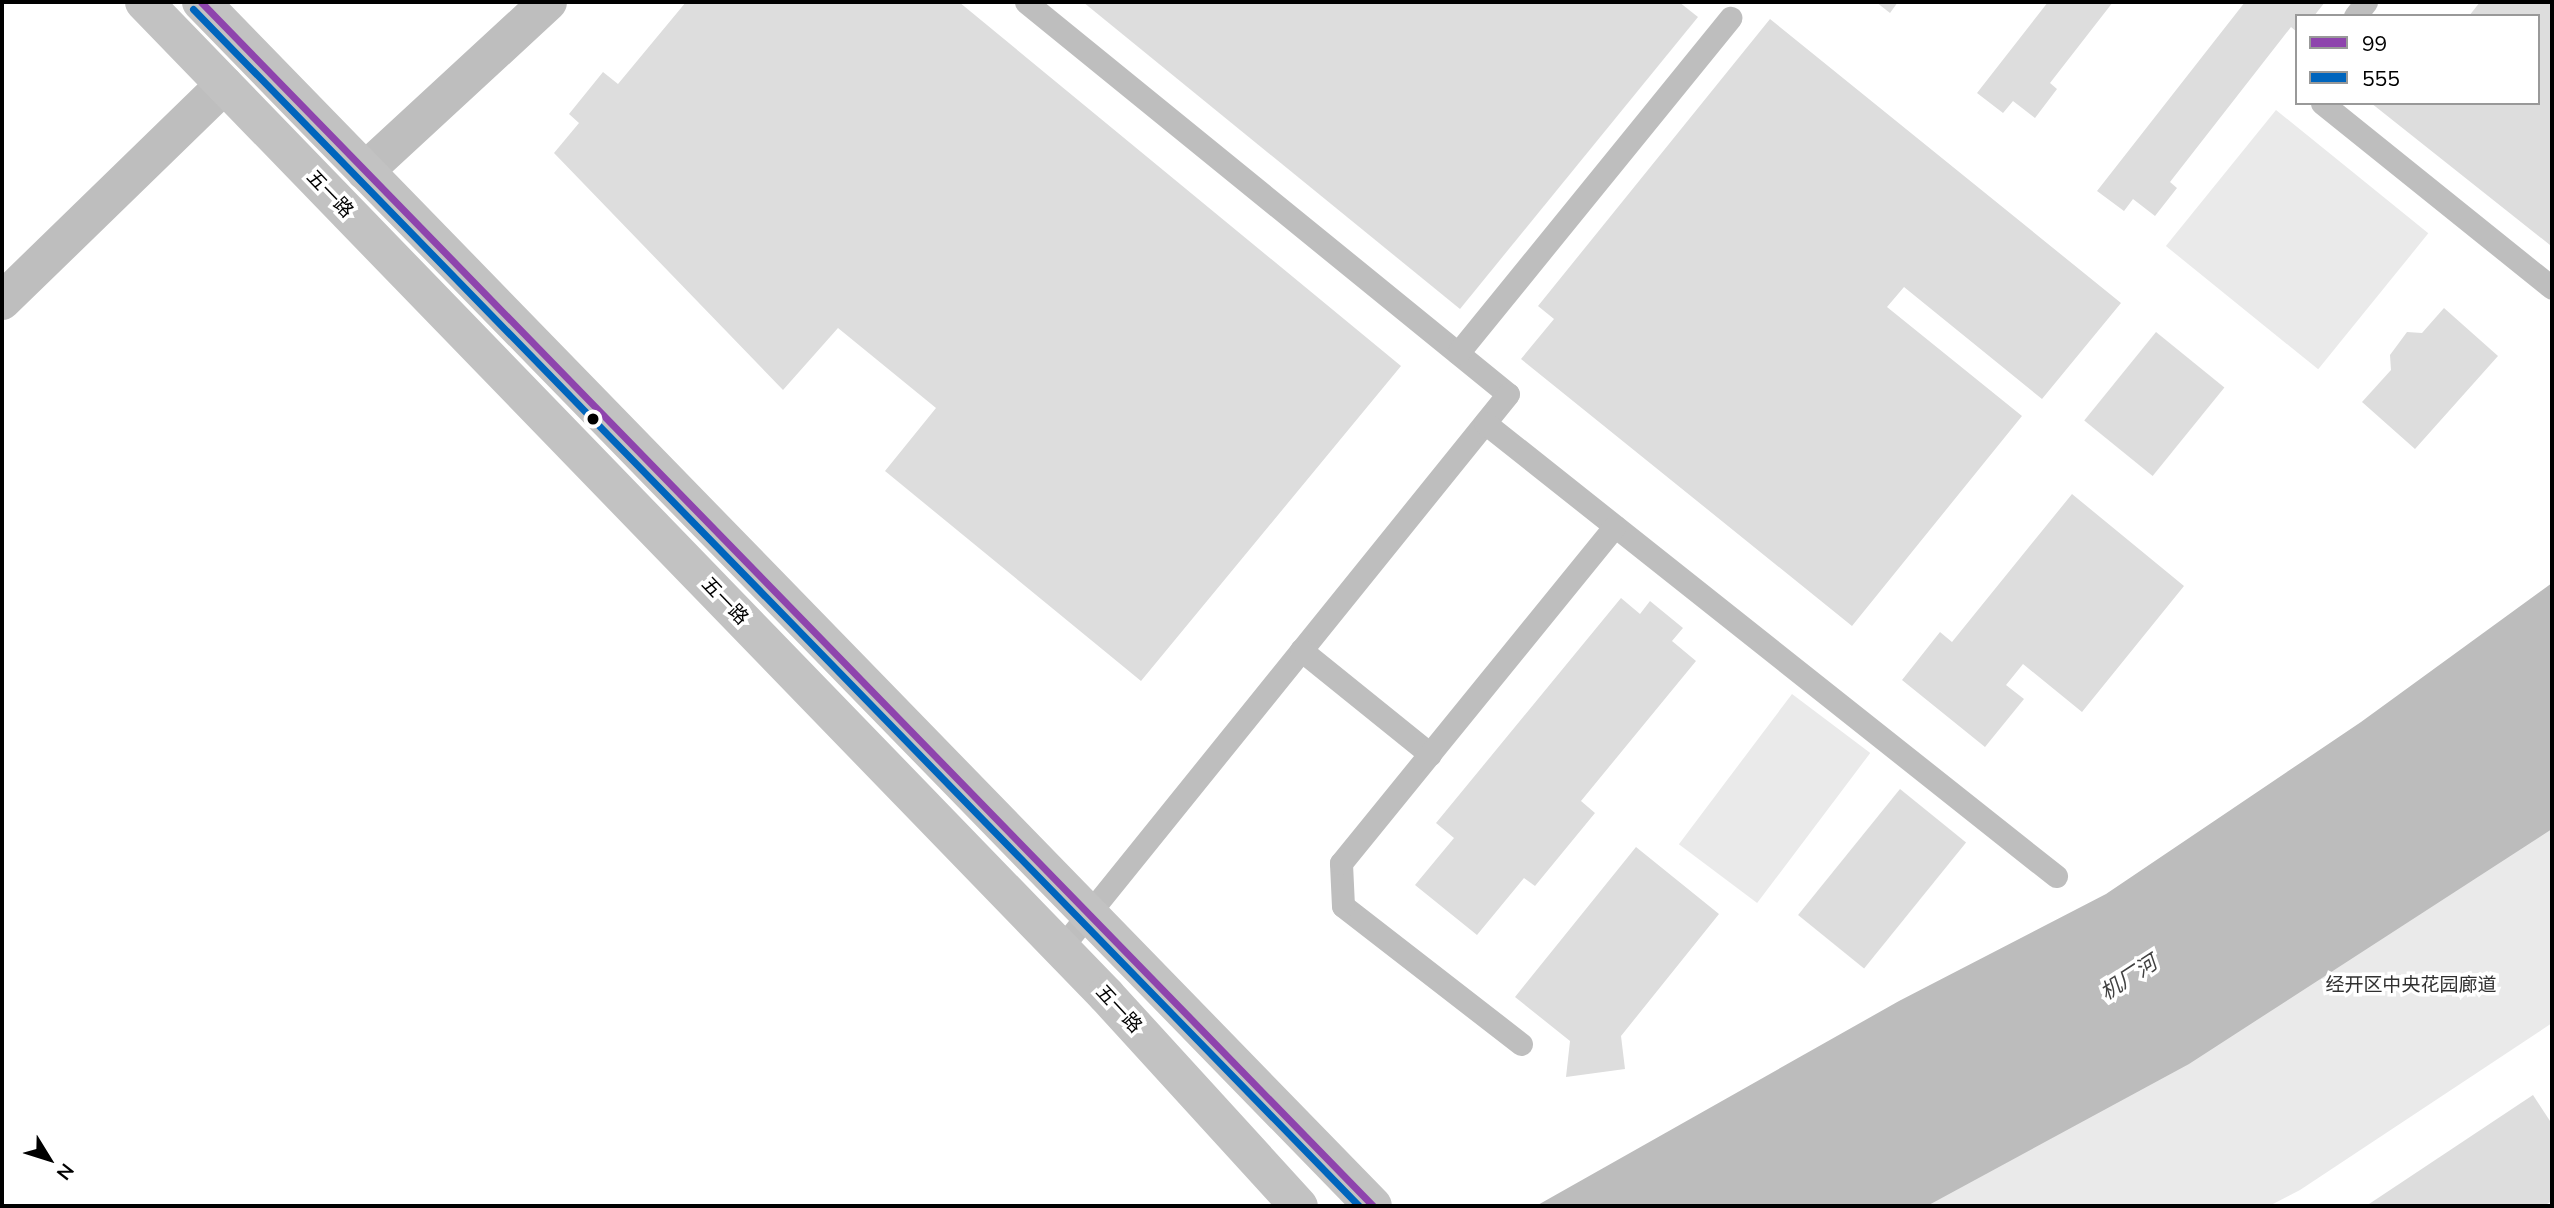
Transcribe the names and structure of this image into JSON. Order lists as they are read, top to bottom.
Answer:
{
  "streets": {
    "main road": ["五一路"]
  },
  "water": ["机厂河"],
  "parks": ["经开区中央花园廊道"],
  "lines": ["transit line 99", "transit line 555"],
  "legend": ["99", "555"],
  "north": "bottom right"
}
